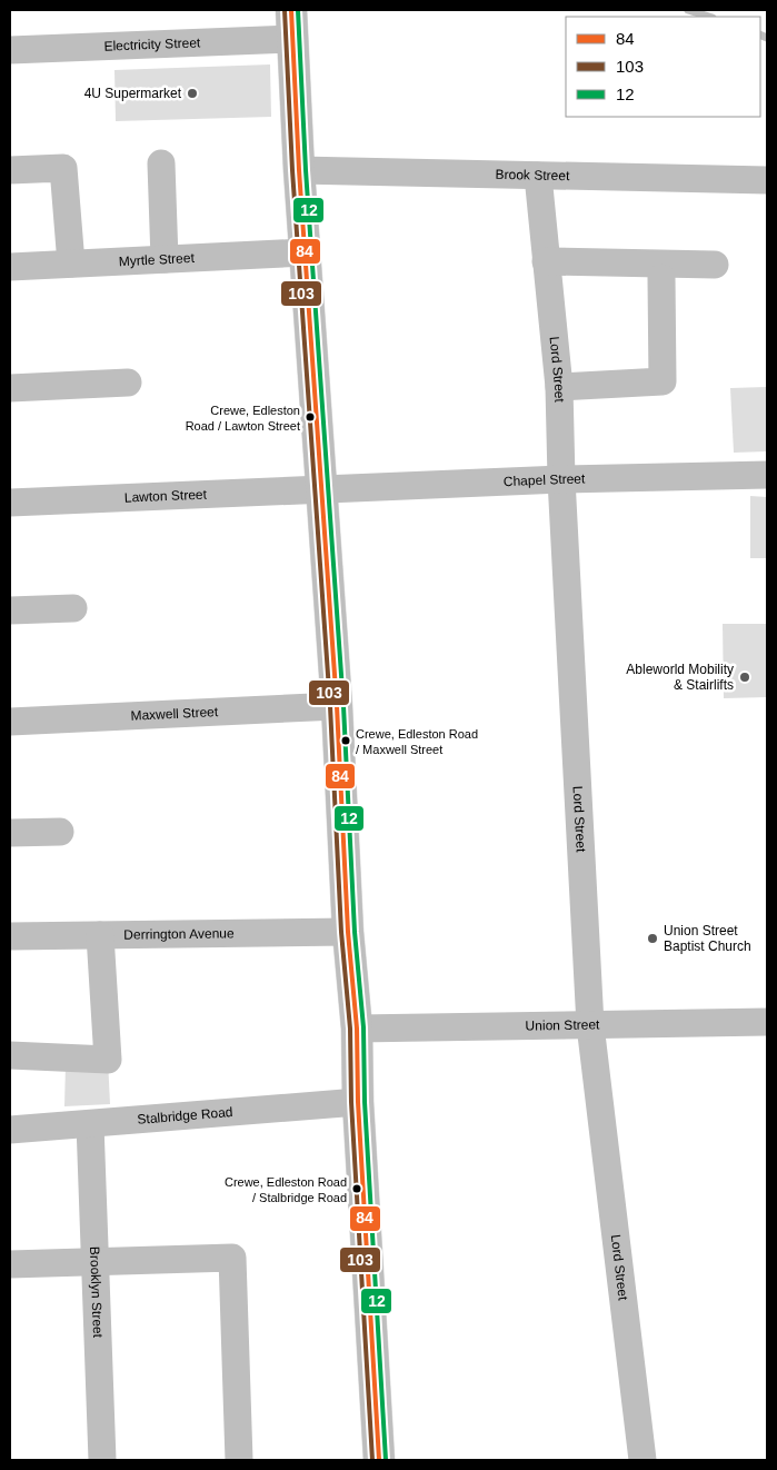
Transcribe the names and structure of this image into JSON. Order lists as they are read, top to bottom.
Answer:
{
  "streets": {
    "street": [
      "Electricity Street",
      "Brook Street",
      "Myrtle Street",
      "Lord Street",
      "Chapel Street",
      "Lawton Street",
      "Maxwell Street",
      "Derrington Avenue",
      "Union Street",
      "Stalbridge Road",
      "Brooklyn Street"
    ]
  },
  "crossings": [
    ["Brook Street", "Lord Street"],
    ["Lord Street", "Chapel Street"],
    ["Lord Street", "Union Street"],
    ["Chapel Street", "Lawton Street"],
    ["Stalbridge Road", "Brooklyn Street"]
  ],
  "places": [
    "4U Supermarket",
    "Crewe, Edleston Road / Lawton Street",
    "Ableworld Mobility & Stairlifts",
    "Crewe, Edleston Road / Maxwell Street",
    "Union Street Baptist Church",
    "Crewe, Edleston Road / Stalbridge Road"
  ],
  "lines": ["transit line 84", "transit line 103", "transit line 12"],
  "legend": ["84", "103", "12"]
}
